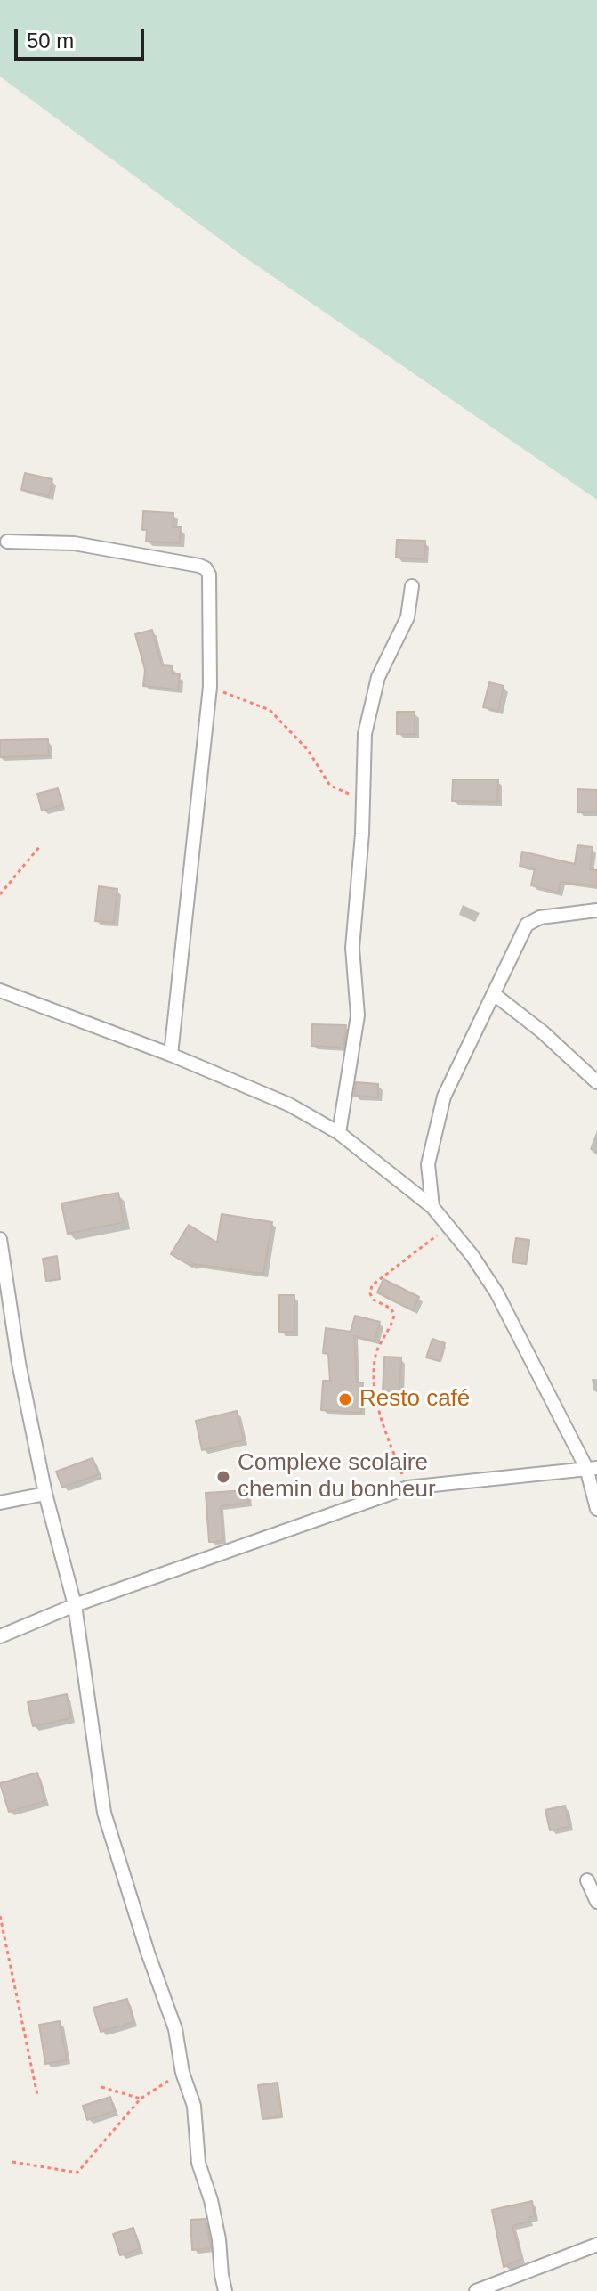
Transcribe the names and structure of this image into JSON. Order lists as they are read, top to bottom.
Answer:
{
  "places": ["Resto café", "Complexe scolaire chemin du bonheur"],
  "scale_bar": "50 m"
}
